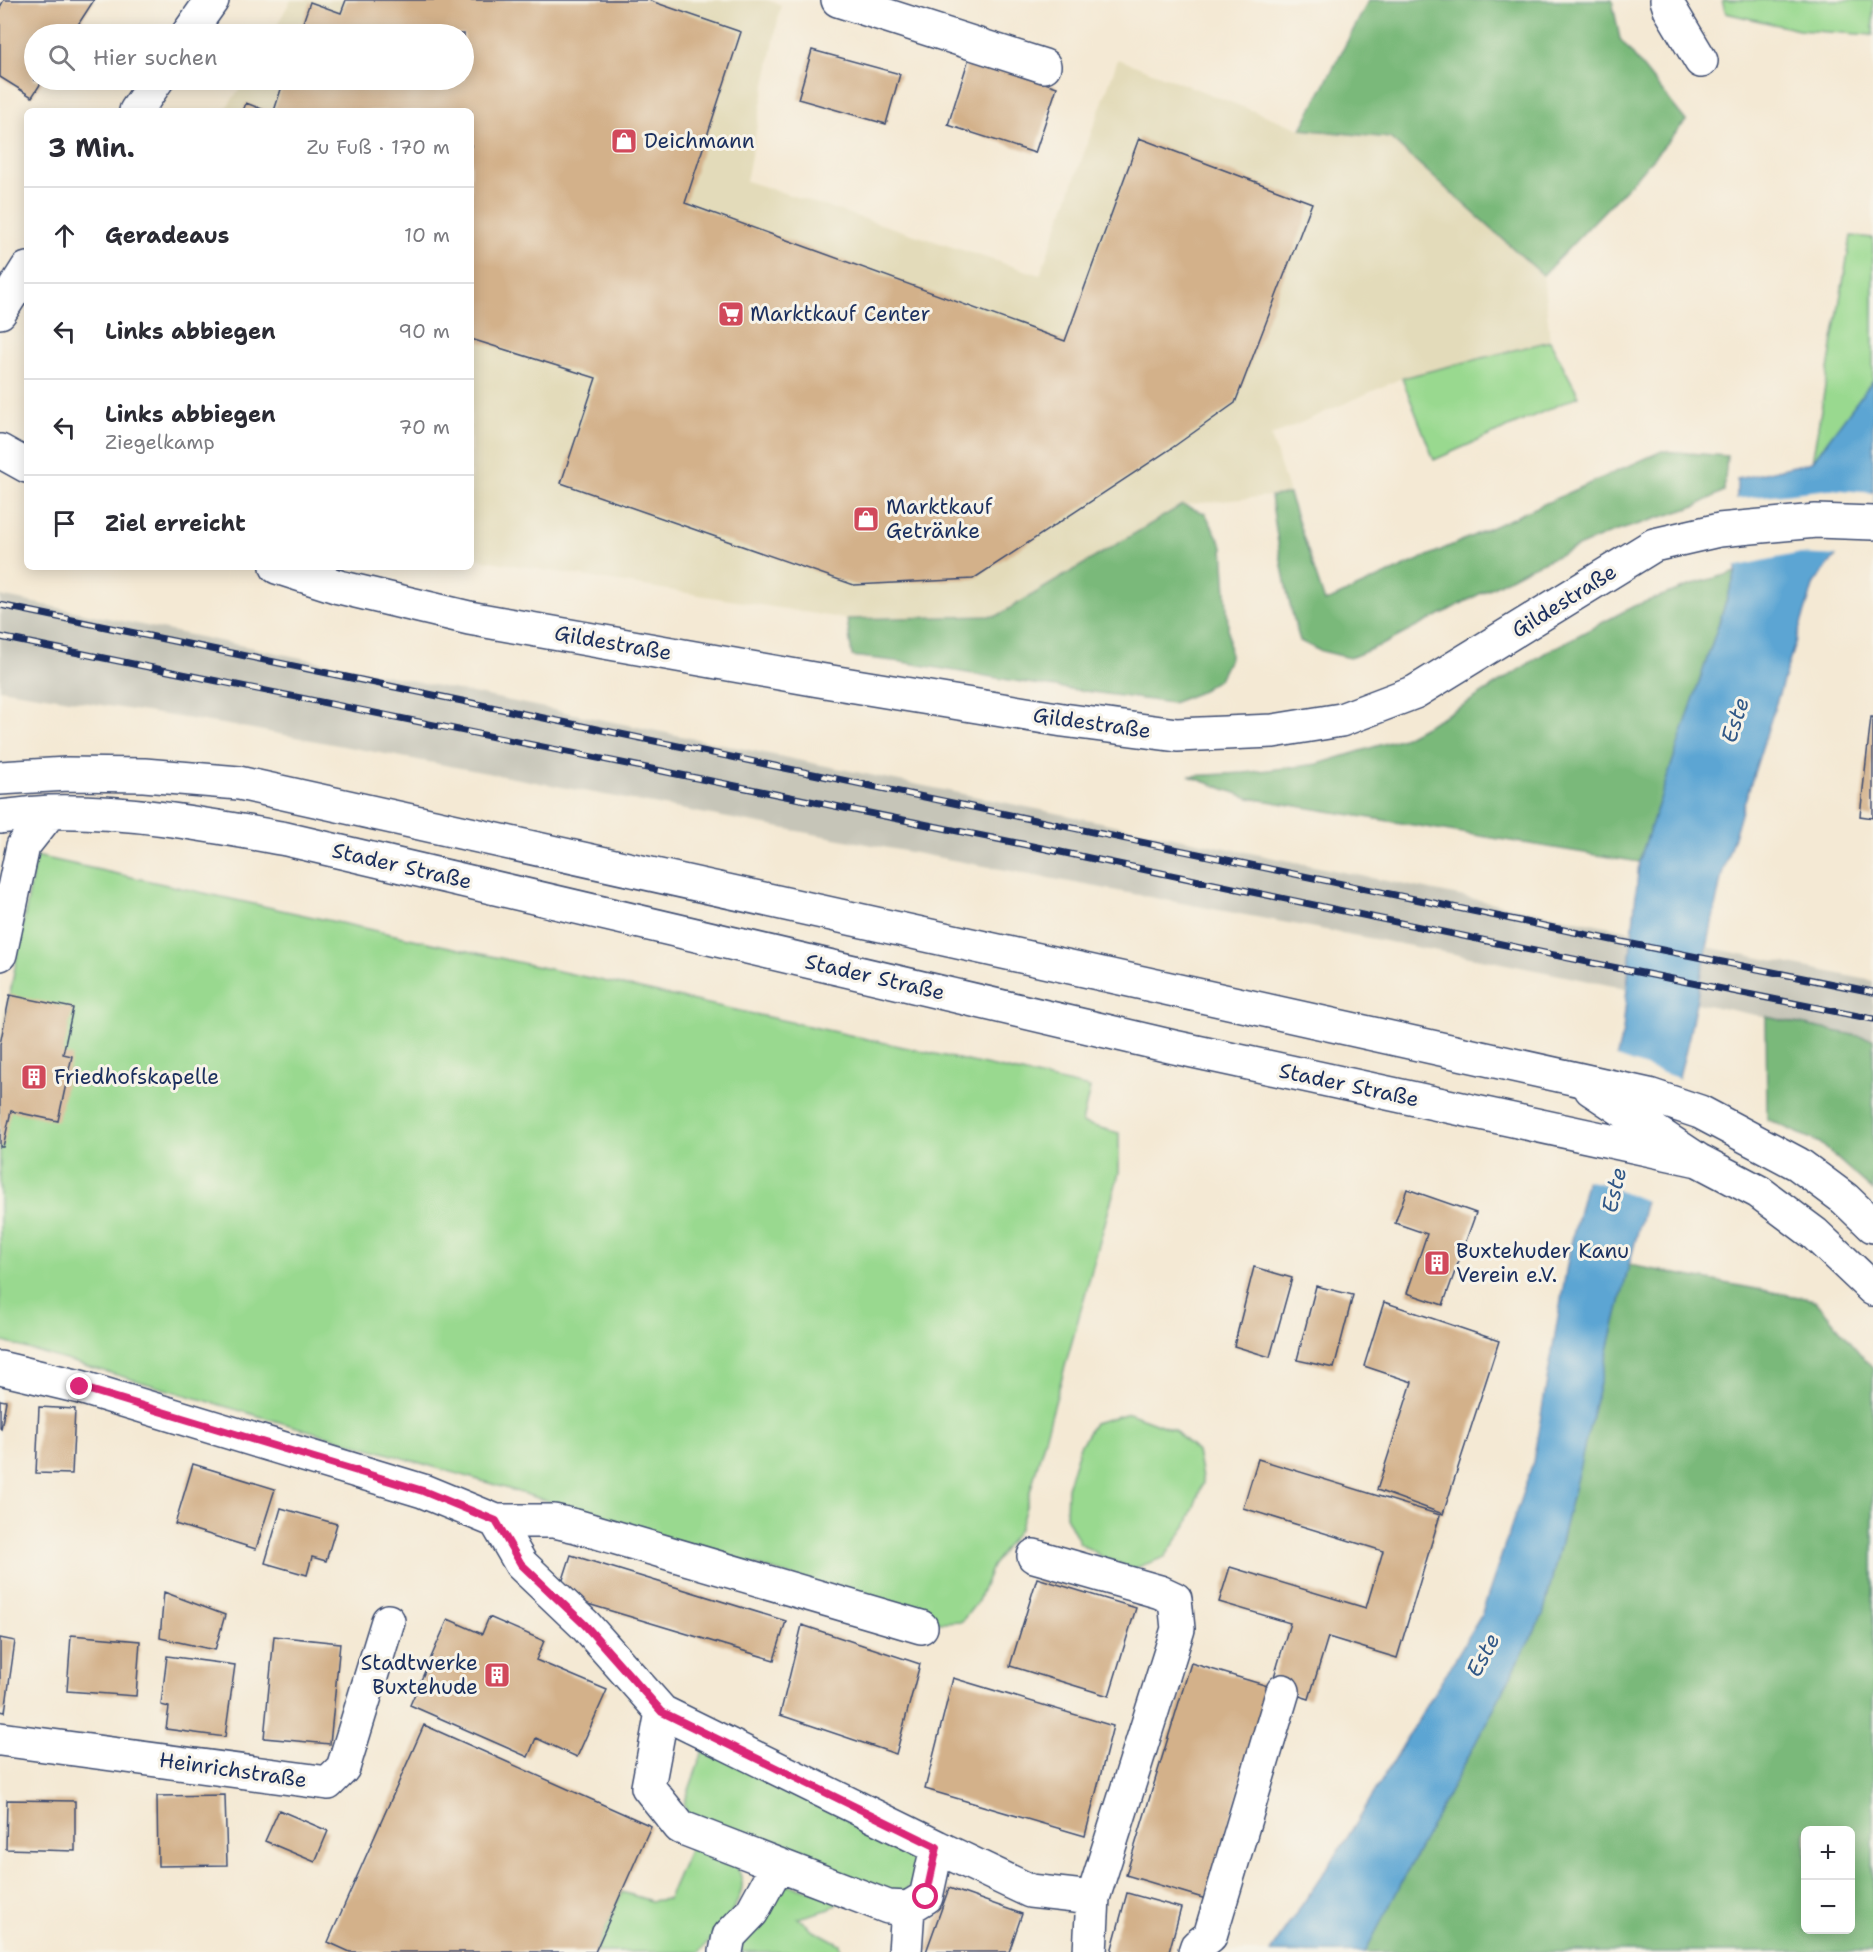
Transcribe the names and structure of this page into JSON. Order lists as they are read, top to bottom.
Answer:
{
  "streets": {
    "street": ["Gildestraße", "Stader Straße", "Heinrichstraße"]
  },
  "water": ["Este"],
  "places": {
    "shop": ["Deichmann", "Marktkauf Getränke"],
    "supermarket": ["Marktkauf Center"],
    "building": ["Friedhofskapelle", "Buxtehuder Kanu Verein e.V.", "Stadtwerke Buxtehude"]
  },
  "page": {
    "search": "Hier suchen",
    "heading": ["3 Min.", "Zu Fuß · 170 m"],
    "list": [
      ["Geradeaus", "10 m"],
      ["Links abbiegen", "90 m"],
      ["Links abbiegen", "Ziegelkamp", "70 m"],
      "Ziel erreicht"
    ],
    "map_buttons": ["+", "−"]
  }
}
